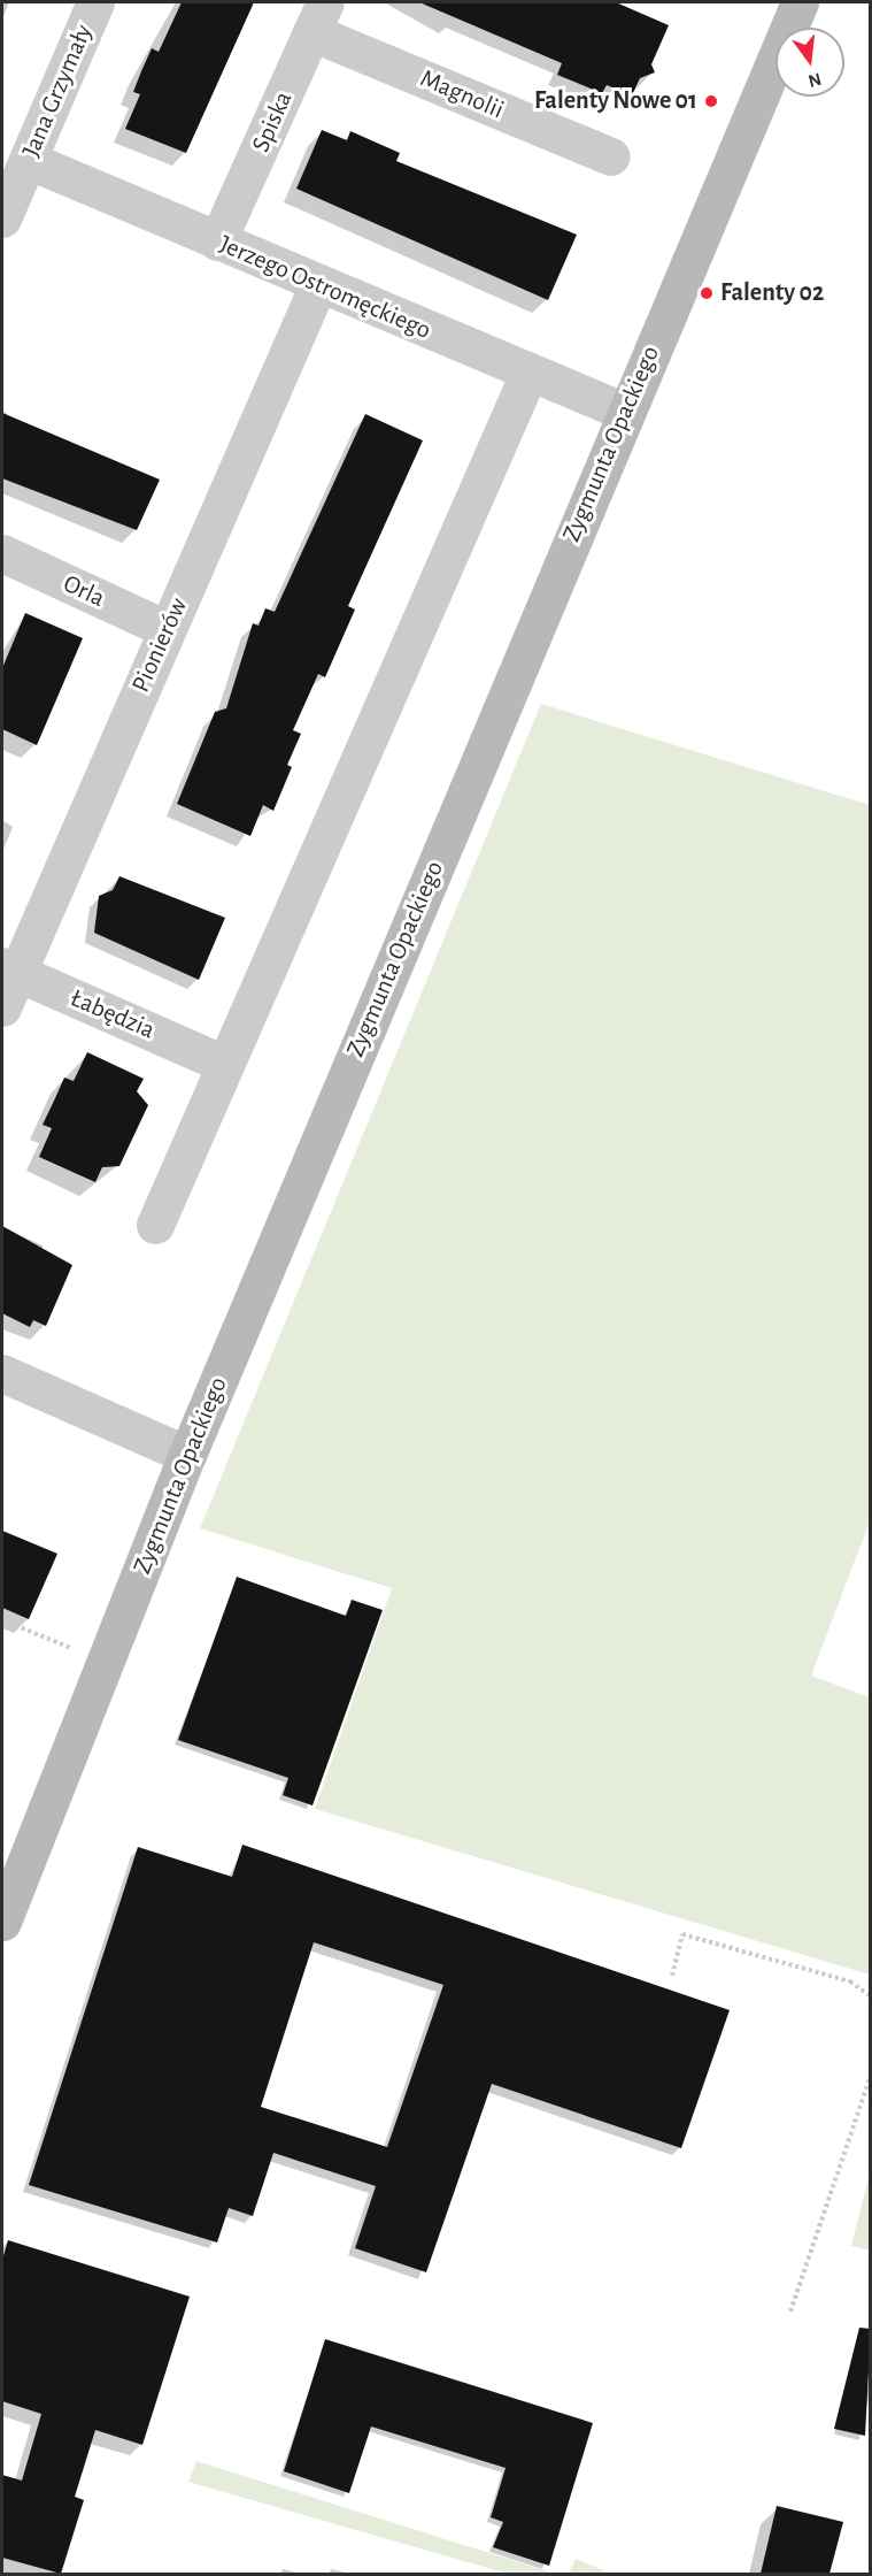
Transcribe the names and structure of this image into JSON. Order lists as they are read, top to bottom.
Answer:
{
  "streets": {
    "street": [
      "Jana Grzymały",
      "Magnolii",
      "Spiska",
      "Jerzego Ostromęckiego",
      "Zygmunta Opackiego",
      "Orla",
      "Pionierów",
      "Łabędzia"
    ]
  },
  "crossings": [
    ["Jana Grzymały", "Jerzego Ostromęckiego"],
    ["Magnolii", "Spiska"],
    ["Spiska", "Jerzego Ostromęckiego"],
    ["Jerzego Ostromęckiego", "Zygmunta Opackiego"],
    ["Jerzego Ostromęckiego", "Pionierów"],
    ["Orla", "Pionierów"],
    ["Pionierów", "Łabędzia"]
  ],
  "places": ["Falenty Nowe 01", "Falenty 02"],
  "north": "bottom"
}
